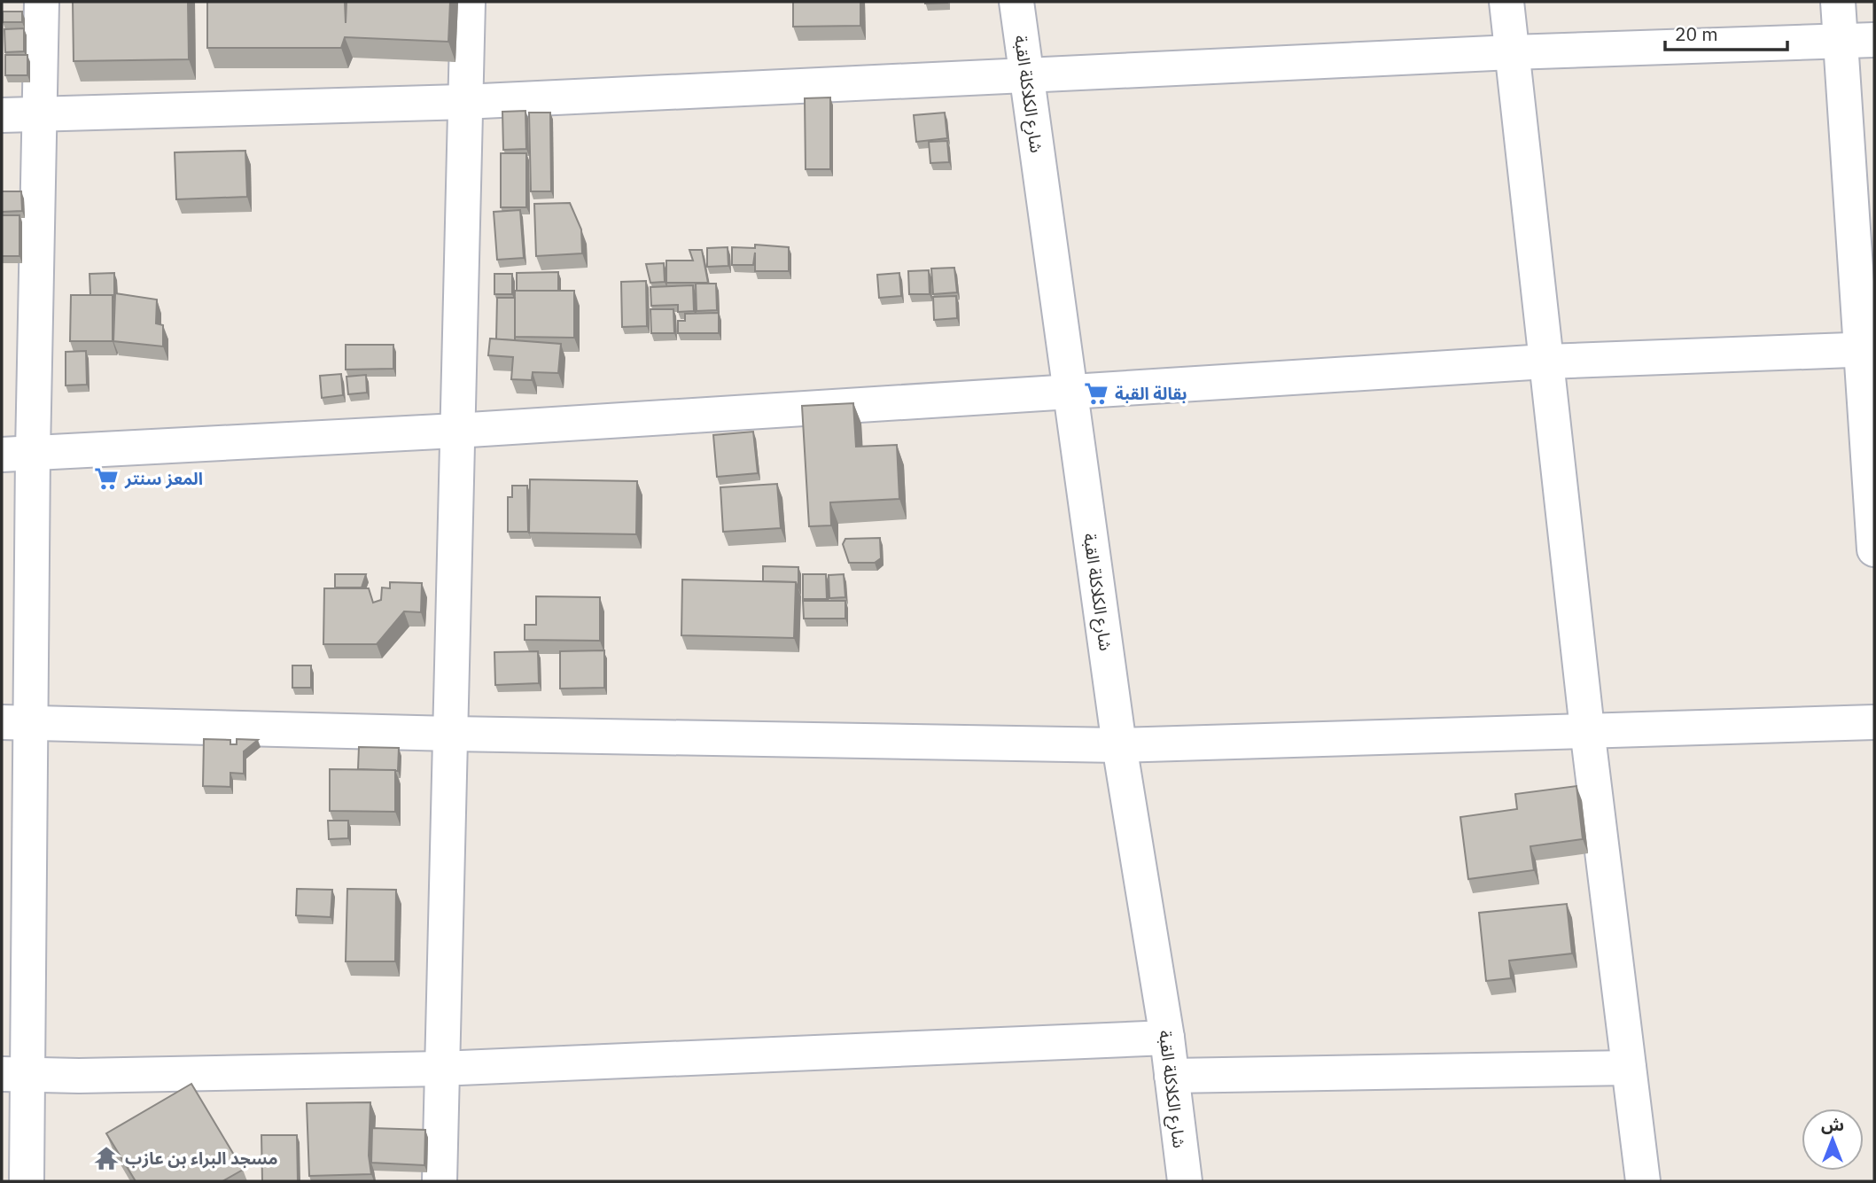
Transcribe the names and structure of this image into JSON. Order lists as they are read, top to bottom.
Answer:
{
  "streets": {
    "street": ["شارع الكلاكلة القبة"]
  },
  "places": {
    "supermarket": ["بقالة القبة", "المعز سنتر"],
    "temple": ["مسجد البراء بن عازب"]
  },
  "scale_bar": "20 m",
  "north": "top"
}
